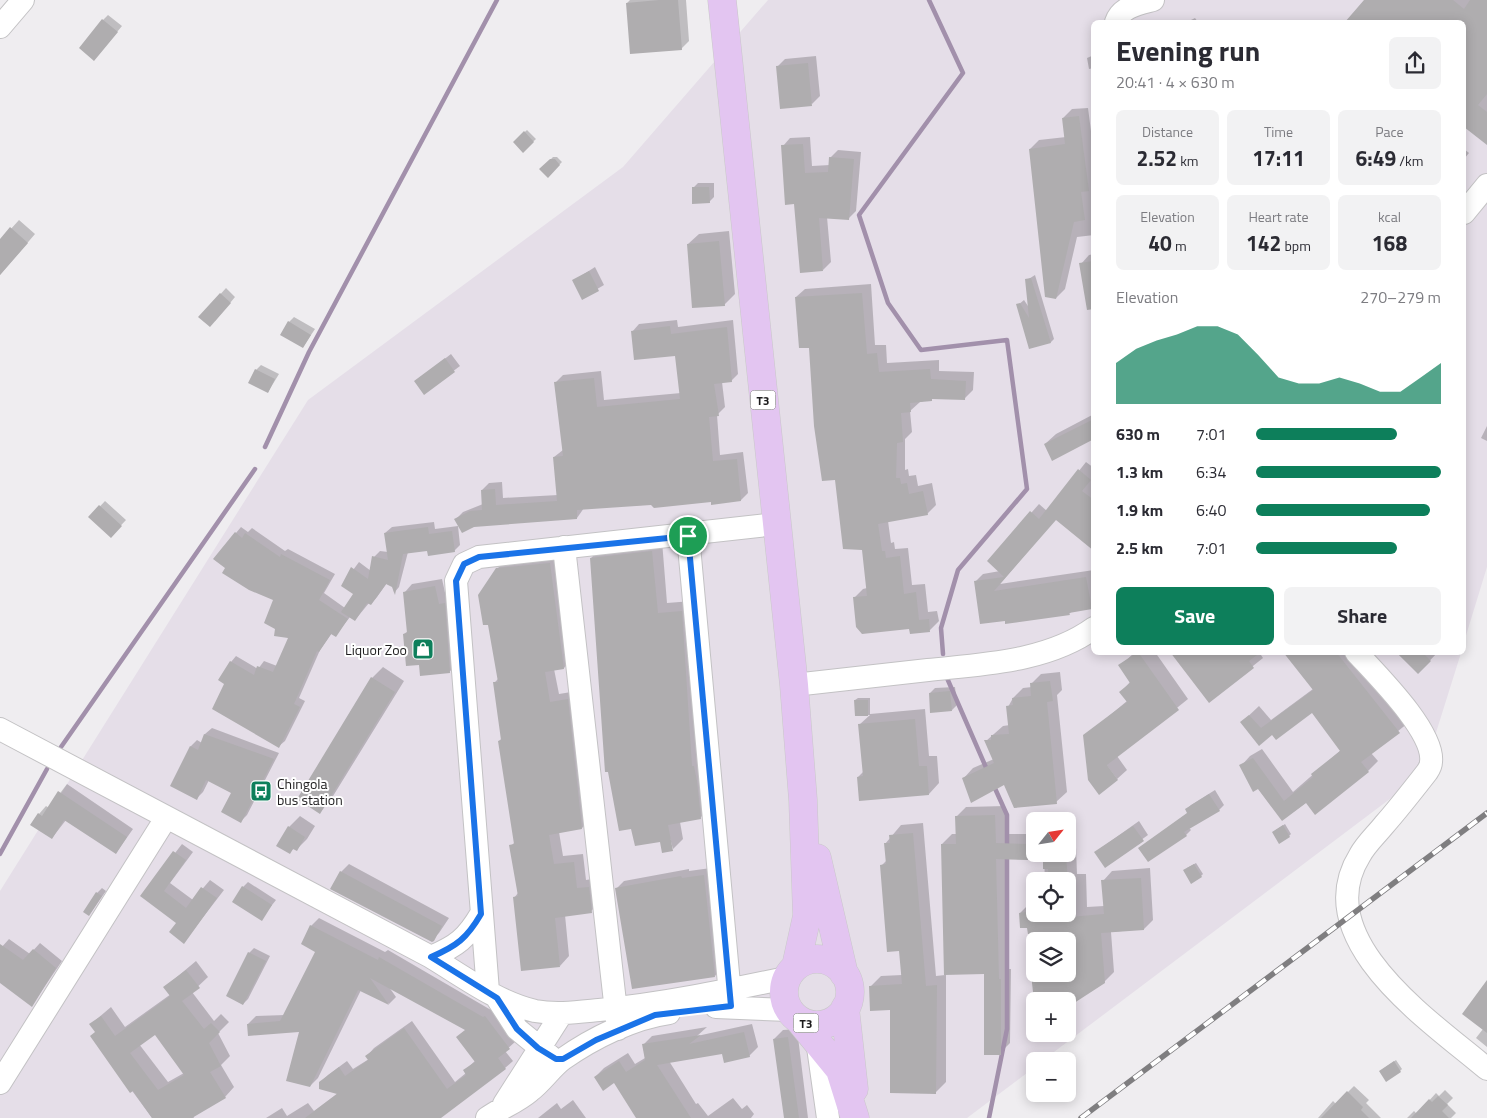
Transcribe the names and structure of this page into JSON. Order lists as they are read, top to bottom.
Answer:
{
  "streets": {
    "highway": ["T3"]
  },
  "places": {
    "shop": ["Liquor Zoo"],
    "bus stop": ["Chingola bus station"]
  },
  "north": "top right",
  "page": {
    "heading": ["Evening run", "20:41 · 4 × 630 m"],
    "stats": [
      ["Distance", "2.52 km"],
      ["Time", "17:11"],
      ["Pace", "6:49 /km"],
      ["Elevation", "40 m"],
      ["Heart rate", "142 bpm"],
      ["kcal", "168"]
    ],
    "chart": ["Elevation", "270–279 m"],
    "list": [
      {
        "name": "630 m",
        "note": "7:01"
      },
      {
        "name": "1.3 km",
        "note": "6:34"
      },
      {
        "name": "1.9 km",
        "note": "6:40"
      },
      {
        "name": "2.5 km",
        "note": "7:01"
      }
    ],
    "buttons": ["Save", "Share"],
    "map_buttons": ["+", "−"]
  }
}
